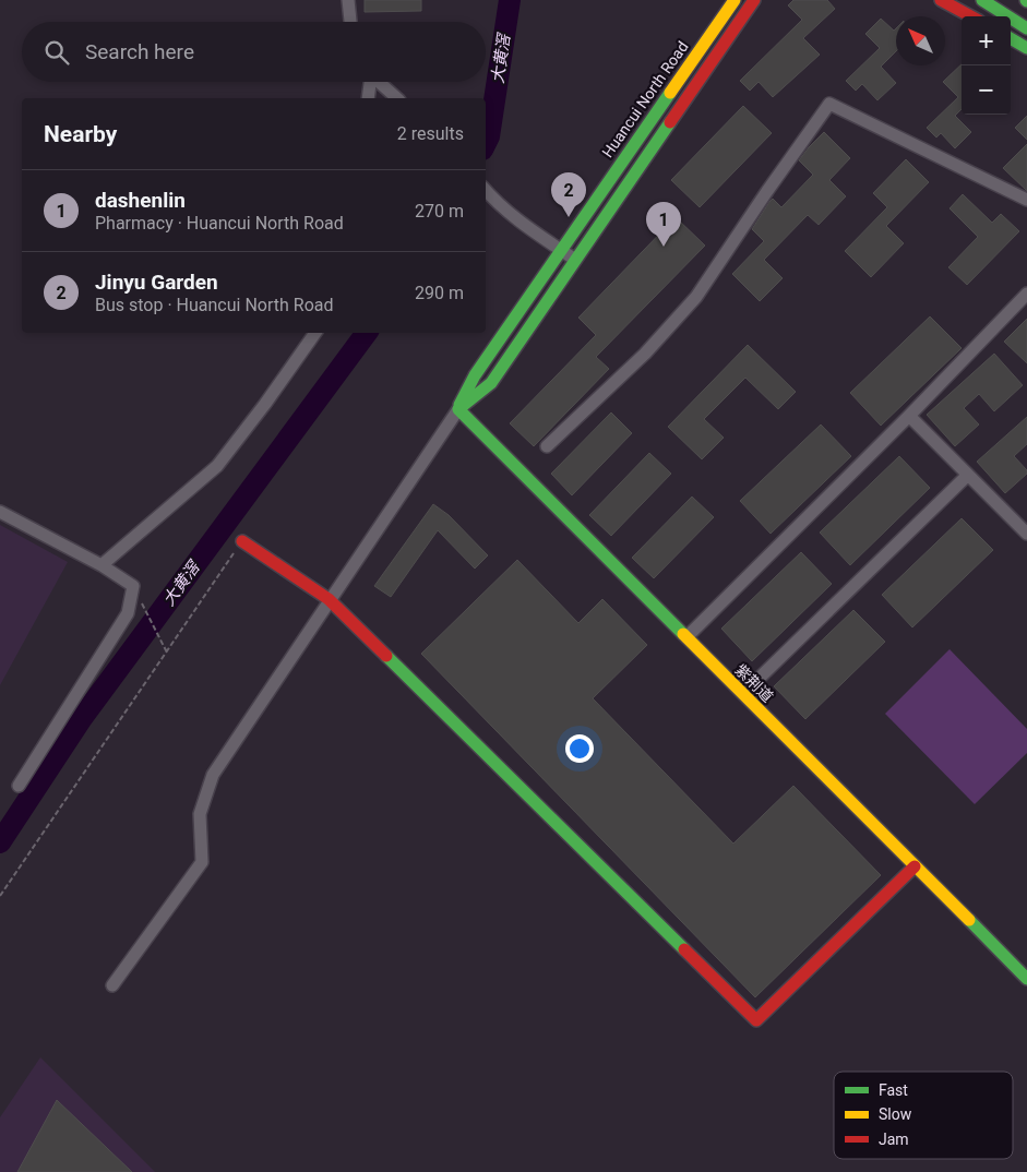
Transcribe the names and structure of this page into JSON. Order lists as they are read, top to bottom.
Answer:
{
  "streets": {
    "main road": ["Huancui North Road", "紫荆道"]
  },
  "crossings": [
    ["Huancui North Road", "紫荆道"]
  ],
  "water": ["大黄滘"],
  "legend": ["Fast", "Slow", "Jam"],
  "north": "top left",
  "page": {
    "map_buttons": ["+", "−"],
    "search": "Search here",
    "heading": ["Nearby", "2 results"],
    "list": [
      {
        "mark": "1",
        "name": "dashenlin",
        "note": "Pharmacy · Huancui North Road",
        "value": "270 m"
      },
      {
        "mark": "2",
        "name": "Jinyu Garden",
        "note": "Bus stop · Huancui North Road",
        "value": "290 m"
      }
    ],
    "pins": ["2", "1"]
  }
}
